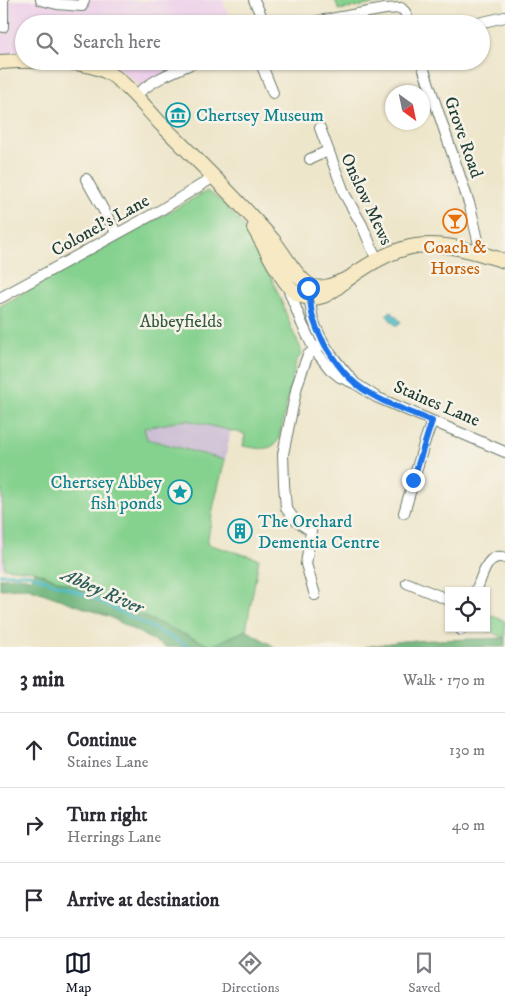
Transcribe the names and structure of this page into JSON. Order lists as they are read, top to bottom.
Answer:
{
  "streets": {
    "main road": ["Staines Lane"],
    "street": ["Grove Road", "Onslow Mews", "Colonel's Lane"]
  },
  "water": ["Abbey River"],
  "parks": ["Abbeyfields"],
  "places": {
    "museum": ["Chertsey Museum"],
    "bar": ["Coach & Horses"],
    "place": ["Chertsey Abbey fish ponds"],
    "building": ["The Orchard Dementia Centre"]
  },
  "north": "bottom right",
  "page": {
    "search": "Search here",
    "heading": ["3 min", "Walk · 170 m"],
    "list": [
      ["Continue", "Staines Lane", "130 m"],
      ["Turn right", "Herrings Lane", "40 m"],
      "Arrive at destination"
    ],
    "nav": ["Map", "Directions", "Saved"]
  }
}
